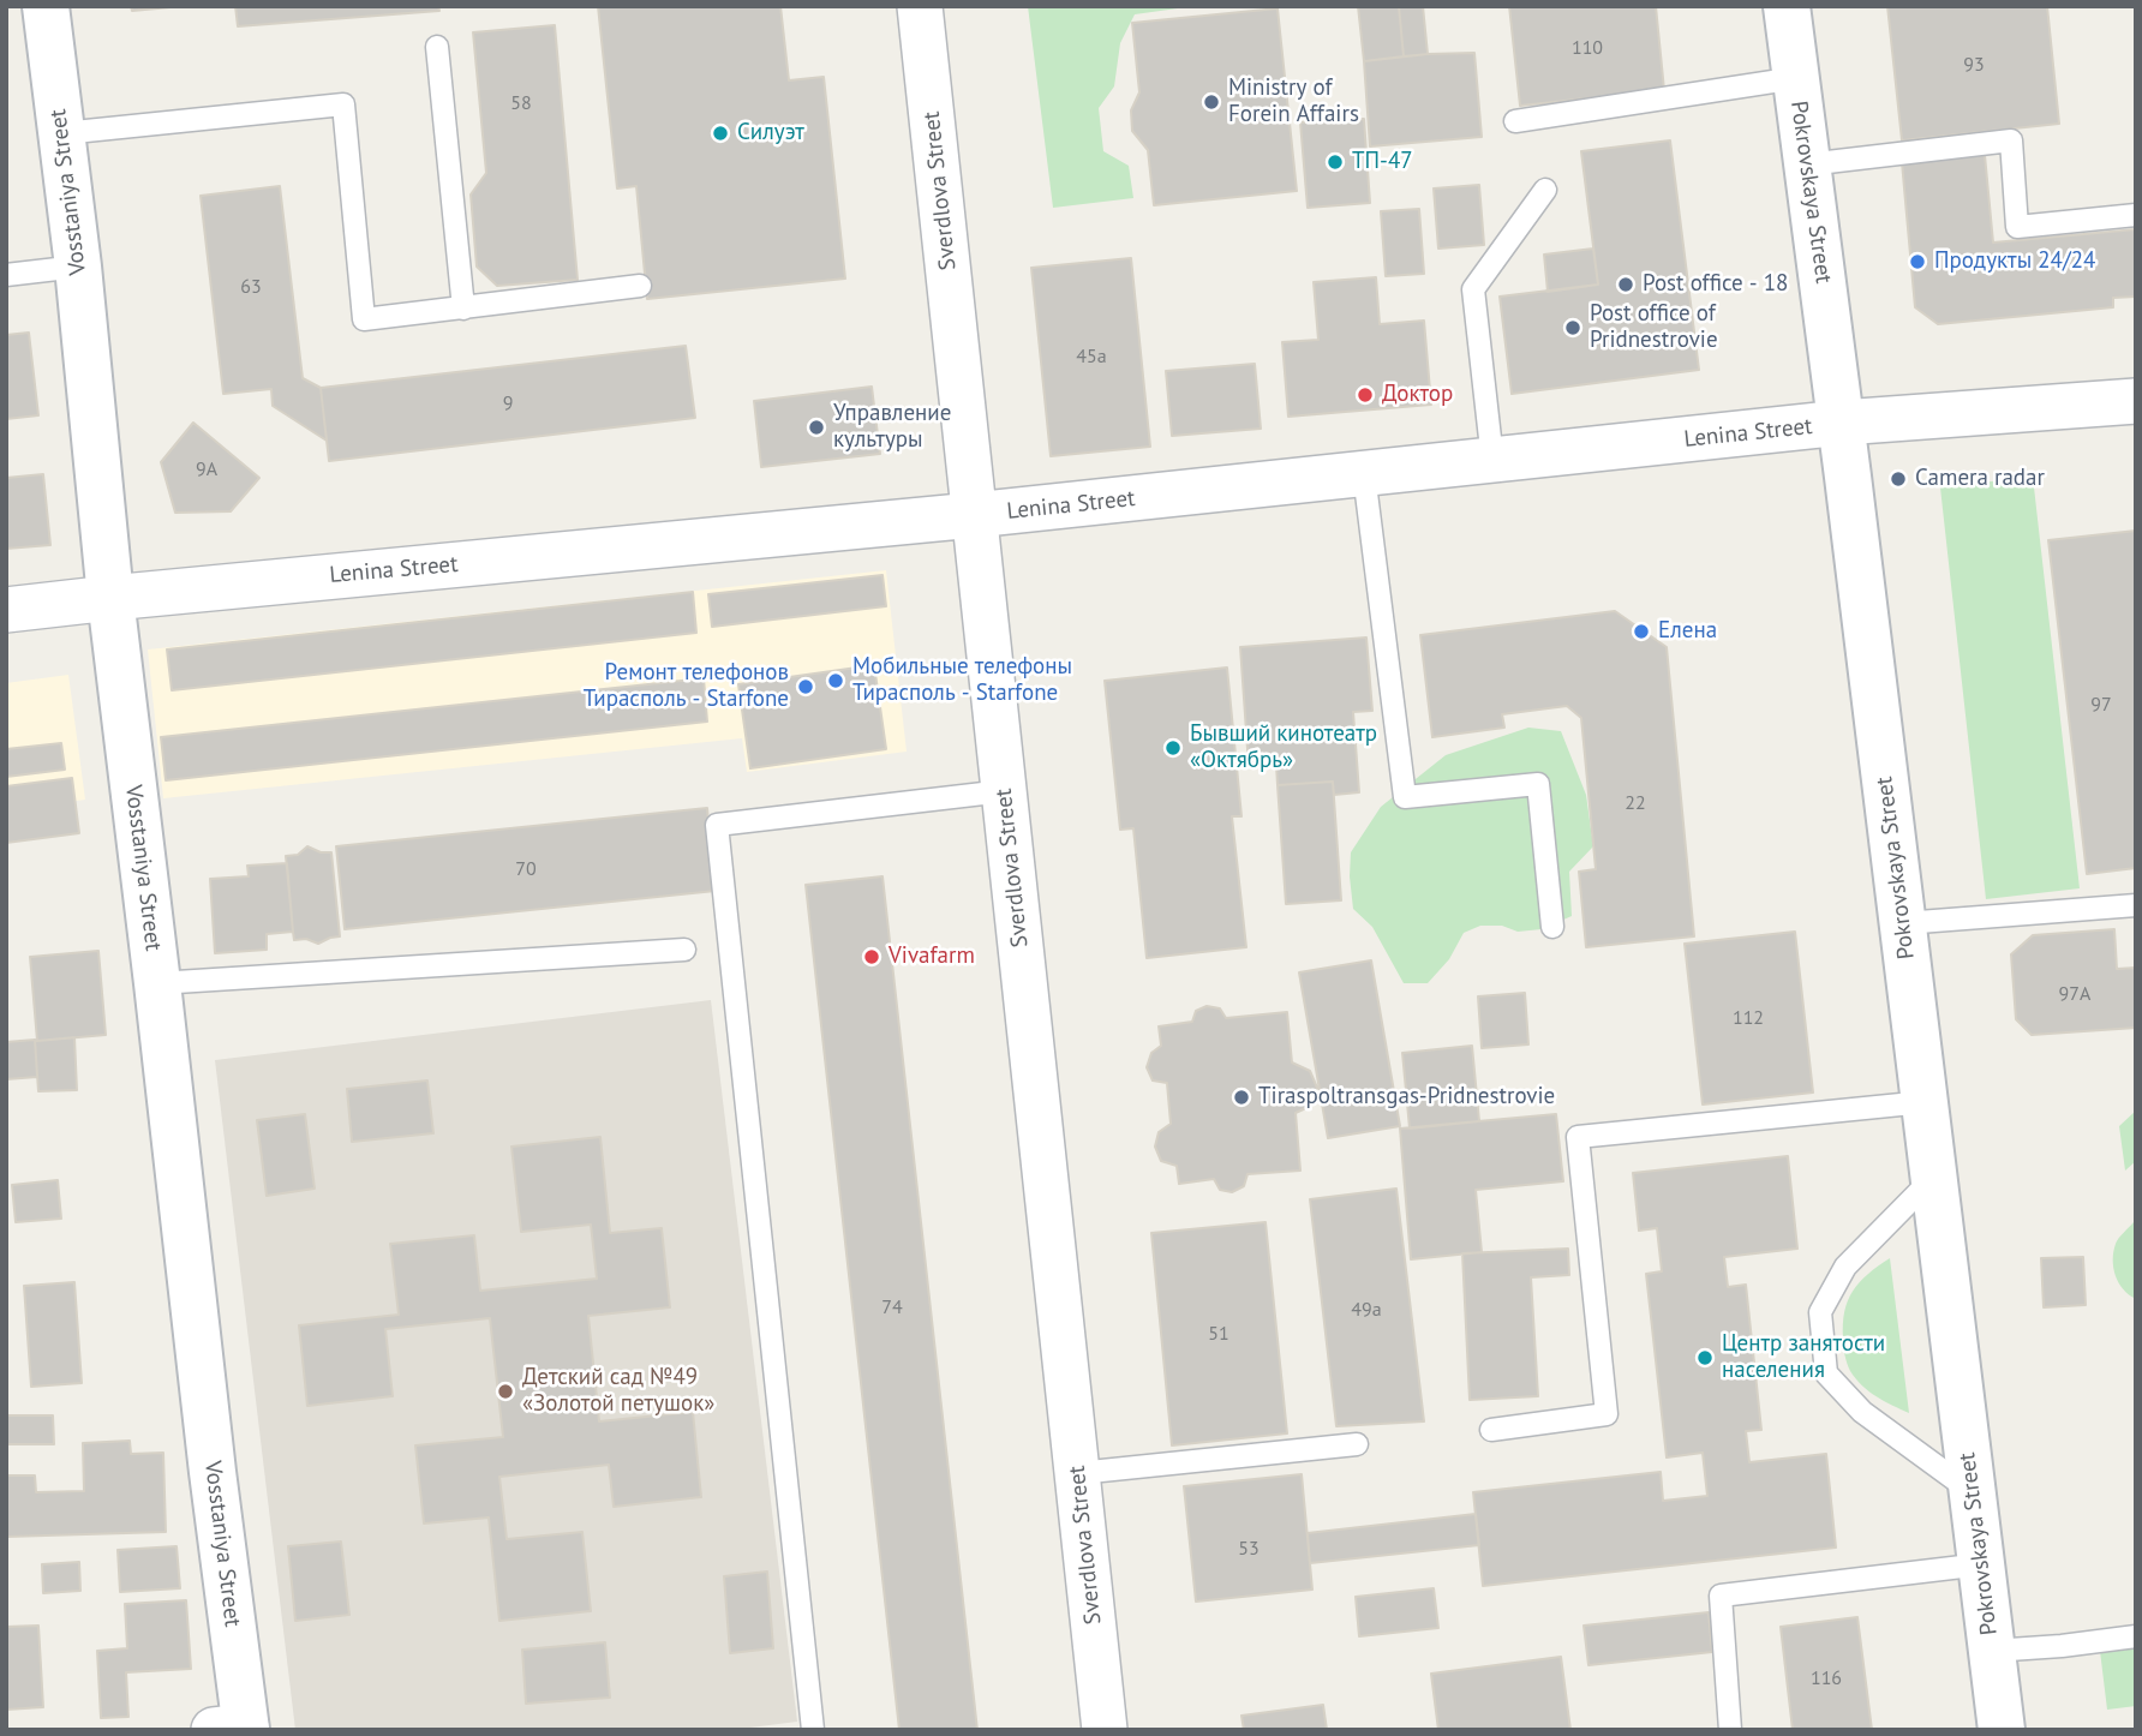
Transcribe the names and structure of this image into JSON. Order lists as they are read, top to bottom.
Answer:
{
  "streets": {
    "main road": ["Vosstaniya Street", "Pokrovskaya Street"],
    "street": ["Sverdlova Street", "Lenina Street"]
  },
  "crossings": [
    ["Sverdlova Street", "Lenina Street"],
    ["Vosstaniya Street", "Lenina Street"],
    ["Pokrovskaya Street", "Lenina Street"]
  ],
  "places": [
    "Ministry of Forein Affairs",
    "Силуэт",
    "ТП-47",
    "Продукты 24/24",
    "Post office - 18",
    "Post office of Pridnestrovie",
    "Доктор",
    "Управление культуры",
    "Camera radar",
    "Елена",
    "Мобильные телефоны Тирасполь - Starfone",
    "Ремонт телефонов Тирасполь - Starfone",
    "Бывший кинотеатр «Октябрь»",
    "Vivafarm",
    "Tiraspoltransgas-Pridnestrovie",
    "Центр занятости населения",
    "Детский сад №49 «Золотой петушок»"
  ],
  "house_numbers": [
    "110",
    "93",
    "58",
    "63",
    "45а",
    "9",
    "9А",
    "97",
    "22",
    "70",
    "97А",
    "112",
    "74",
    "49а",
    "51",
    "53",
    "116"
  ]
}
